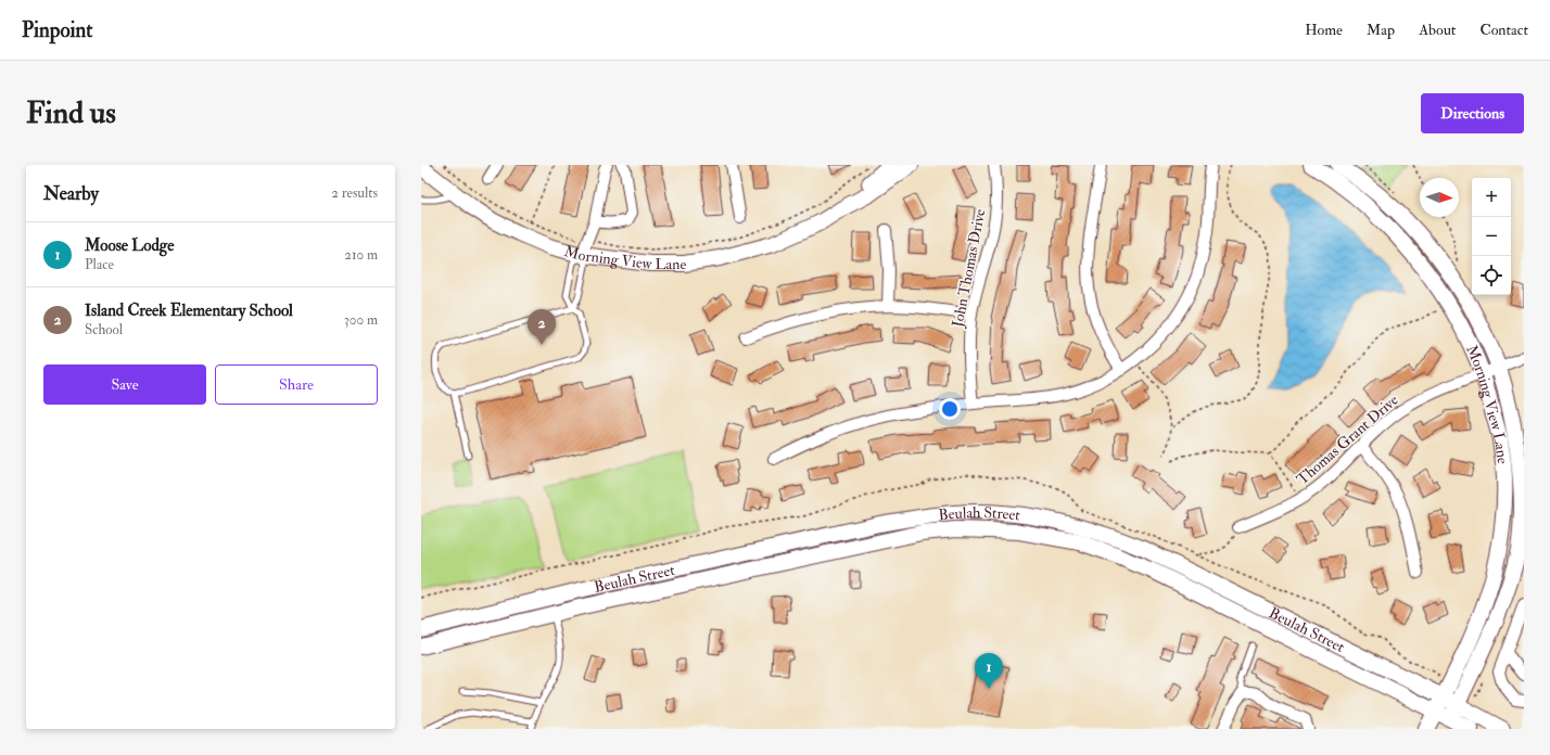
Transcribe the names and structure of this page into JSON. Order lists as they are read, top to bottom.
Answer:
{
  "streets": {
    "main road": ["Morning View Lane", "Beulah Street"],
    "street": ["John Thomas Drive", "Thomas Grant Drive"]
  },
  "crossings": [
    ["Morning View Lane", "Thomas Grant Drive"],
    ["Morning View Lane", "Beulah Street"]
  ],
  "north": "right",
  "page": {
    "header": "Pinpoint",
    "nav": [
      "Home",
      "Map",
      "About",
      "Contact"
    ],
    "buttons": [
      "Directions",
      ["Save", "Share"]
    ],
    "title": "Find us",
    "heading": ["Nearby", "2 results"],
    "map_buttons": ["+", "−"],
    "list": [
      {
        "mark": "1",
        "name": "Moose Lodge",
        "note": "Place",
        "value": "210 m"
      },
      {
        "mark": "2",
        "name": "Island Creek Elementary School",
        "note": "School",
        "value": "300 m"
      }
    ],
    "pins": ["2", "1"]
  }
}
